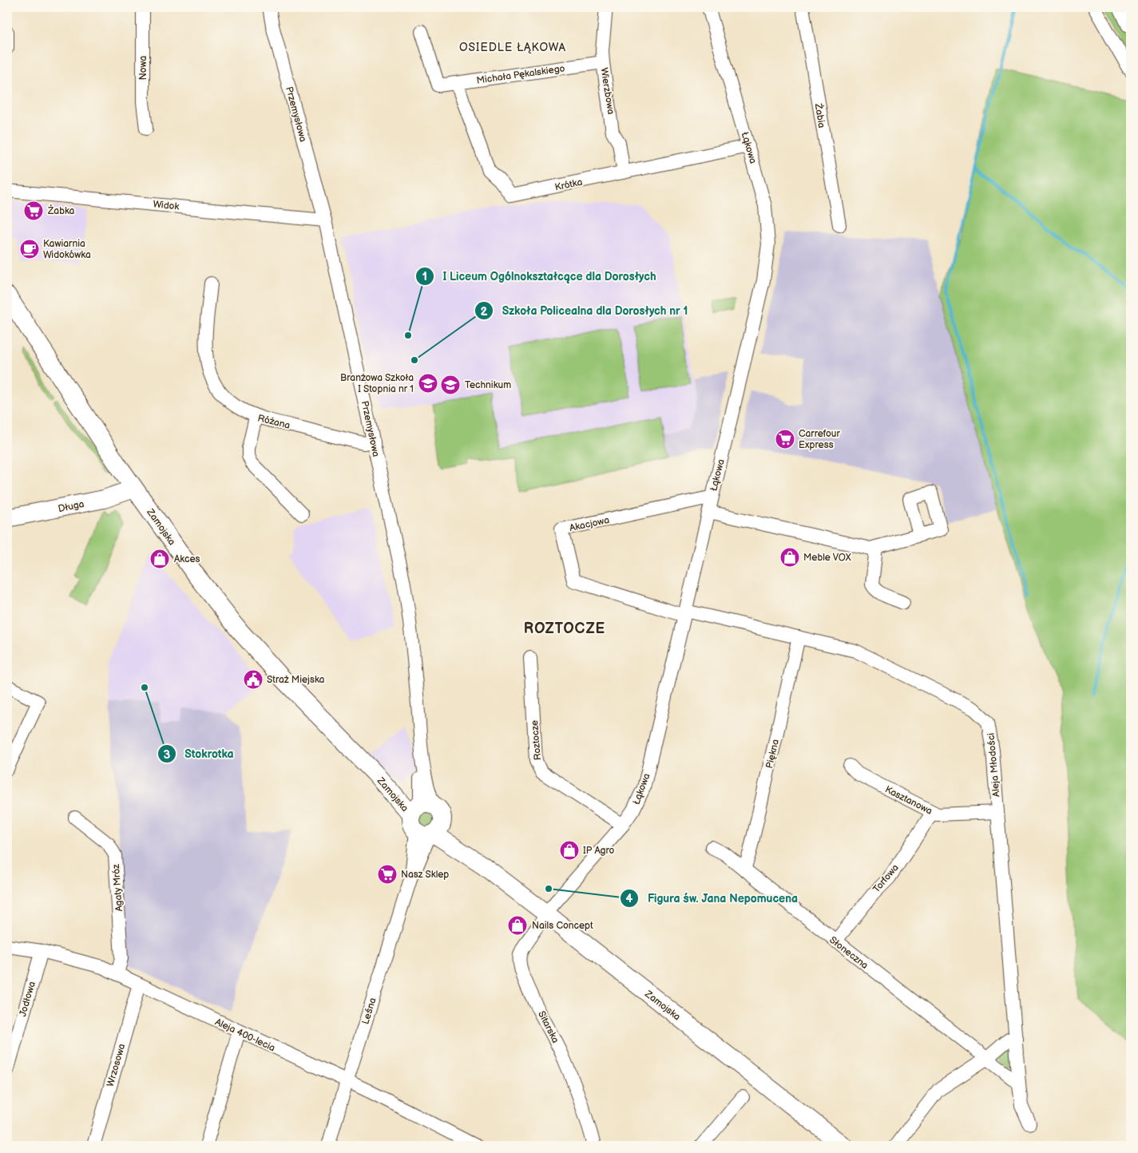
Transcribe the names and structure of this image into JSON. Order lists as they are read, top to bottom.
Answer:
{
  "streets": {
    "street": [
      "Nowa",
      "Michała Pękalskiego",
      "Wierzbowa",
      "Przemysłowa",
      "Żabia",
      "Łąkowa",
      "Krótka",
      "Widok",
      "Różana",
      "Długa",
      "Akacjowa",
      "Zamojska",
      "Roztocze",
      "Piękna",
      "Aleja Młodości",
      "Kasztanowa",
      "Torfowa",
      "Agaty Mróz",
      "Słoneczna",
      "Jodłowa",
      "Leśna",
      "Sitarska",
      "Aleja 400-lecia",
      "Wrzosowa"
    ]
  },
  "crossings": [
    ["Michała Pękalskiego", "Wierzbowa"],
    ["Michała Pękalskiego", "Krótka"],
    ["Wierzbowa", "Krótka"],
    ["Przemysłowa", "Widok"],
    ["Przemysłowa", "Różana"],
    ["Przemysłowa", "Zamojska"],
    ["Przemysłowa", "Leśna"],
    ["Łąkowa", "Krótka"],
    ["Łąkowa", "Akacjowa"],
    ["Łąkowa", "Zamojska"],
    ["Łąkowa", "Roztocze"],
    ["Łąkowa", "Aleja Młodości"],
    ["Łąkowa", "Sitarska"],
    ["Długa", "Zamojska"],
    ["Akacjowa", "Aleja Młodości"],
    ["Zamojska", "Leśna"],
    ["Zamojska", "Sitarska"],
    ["Piękna", "Aleja Młodości"],
    ["Piękna", "Słoneczna"],
    ["Aleja Młodości", "Kasztanowa"],
    ["Aleja Młodości", "Słoneczna"],
    ["Kasztanowa", "Torfowa"],
    ["Torfowa", "Słoneczna"],
    ["Agaty Mróz", "Aleja 400-lecia"],
    ["Jodłowa", "Aleja 400-lecia"],
    ["Leśna", "Aleja 400-lecia"],
    ["Aleja 400-lecia", "Wrzosowa"]
  ],
  "districts": ["OSIEDLE ŁĄKOWA", "ROZTOCZE"],
  "places": {
    "supermarket": ["Żabka", "Carrefour Express", "Nasz Sklep"],
    "cafe": ["Kawiarnia Widokówka"],
    "other": [
      "I Liceum Ogólnokształcące dla Dorosłych",
      "Szkoła Policealna dla Dorosłych nr 1",
      "Stokrotka",
      "Figura św. Jana Nepomucena"
    ],
    "school or university": ["Branżowa Szkoła I Stopnia nr 1", "Technikum"],
    "shop": [
      "Meble VOX",
      "Akces",
      "IP Agro",
      "Nails Concept"
    ],
    "public building": ["Straż Miejska"]
  }
}
